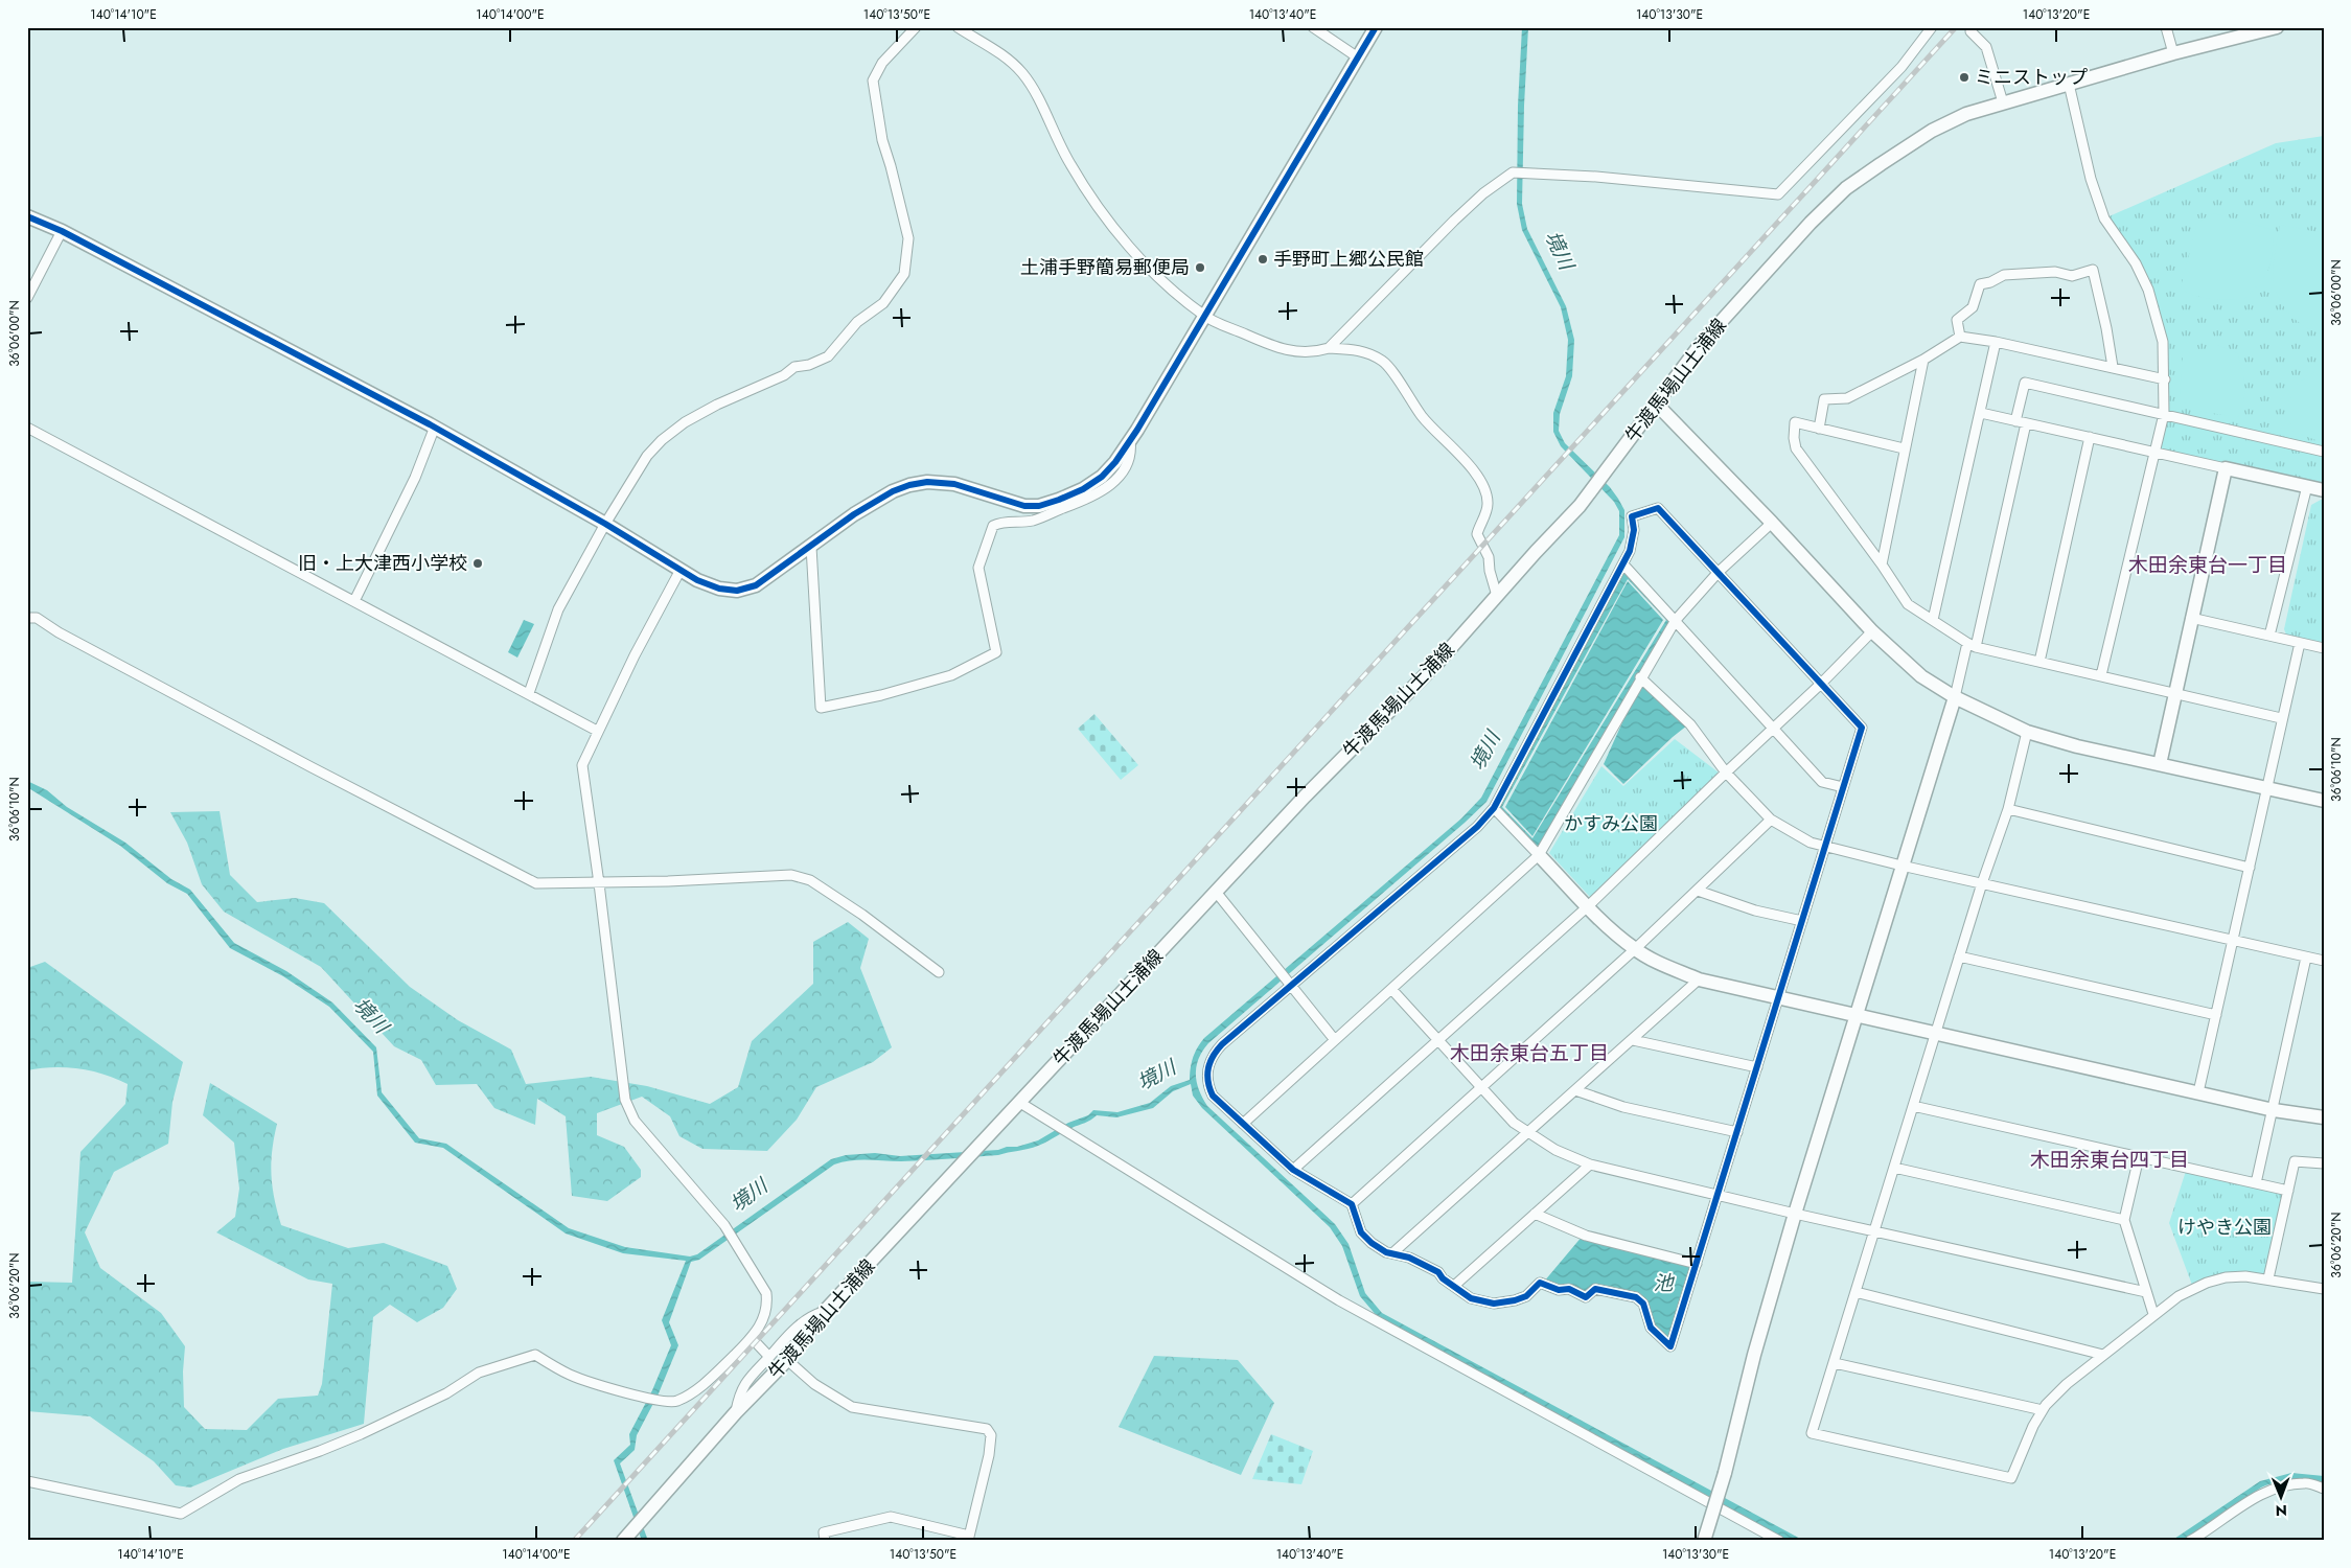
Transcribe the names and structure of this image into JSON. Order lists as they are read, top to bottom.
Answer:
{
  "streets": {
    "street": ["牛渡馬場山土浦線"]
  },
  "districts": ["木田余東台一丁目", "木田余東台五丁目", "木田余東台四丁目"],
  "water": ["境川", "池"],
  "parks": ["かすみ公園", "けやき公園"],
  "places": [
    "ミニストップ",
    "手野町上郷公民館",
    "土浦手野簡易郵便局",
    "旧・上大津西小学校"
  ],
  "north": "bottom",
  "coordinates": [
    "140°14'10\"E",
    "140°14'00\"E",
    "140°13'50\"E",
    "140°13'40\"E",
    "140°13'30\"E",
    "140°13'20\"E",
    "36°06'00\"N",
    "36°06'10\"N",
    "36°06'20\"N"
  ]
}
